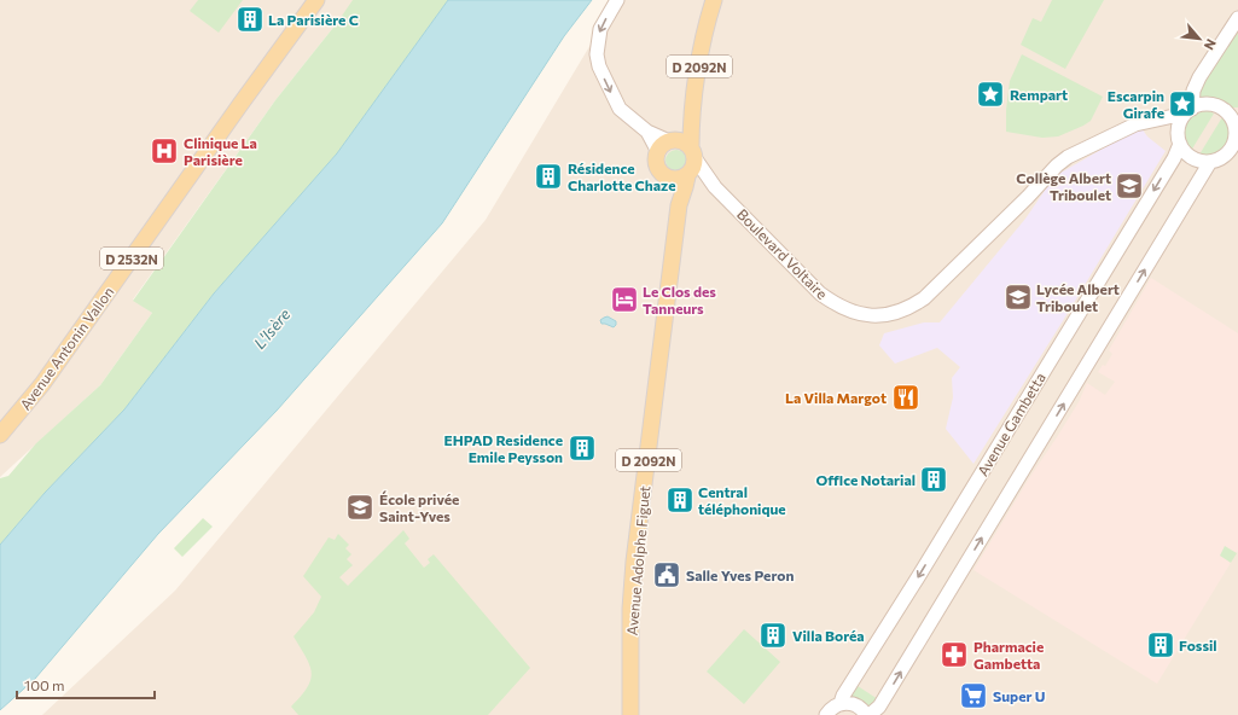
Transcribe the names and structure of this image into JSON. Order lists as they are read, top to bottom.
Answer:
{
  "streets": {
    "main road": [
      "D 2092N",
      "Boulevard Voltaire",
      "D 2532N",
      "Avenue Antonin Vallon",
      "Avenue Gambetta",
      "Avenue Adolphe Figuet"
    ]
  },
  "crossings": [
    ["D 2092N", "Boulevard Voltaire"],
    ["D 2092N", "Avenue Adolphe Figuet"],
    ["Boulevard Voltaire", "Avenue Gambetta"],
    ["Boulevard Voltaire", "Avenue Adolphe Figuet"]
  ],
  "water": ["L'Isère"],
  "places": {
    "building": [
      "La Parisière C",
      "Résidence Charlotte Chaze",
      "EHPAD Residence Emile Peysson",
      "Office Notarial",
      "Central téléphonique",
      "Villa Boréa",
      "Fossil"
    ],
    "place": ["Rempart", "Escarpin Girafe"],
    "hospital": ["Clinique La Parisière"],
    "school or university": ["Collège Albert Triboulet", "Lycée Albert Triboulet", "École privée Saint-Yves"],
    "hotel": ["Le Clos des Tanneurs"],
    "restaurant": ["La Villa Margot"],
    "public building": ["Salle Yves Peron"],
    "pharmacy": ["Pharmacie Gambetta"],
    "supermarket": ["Super U"]
  },
  "scale_bar": "100 m",
  "north": "bottom right"
}
